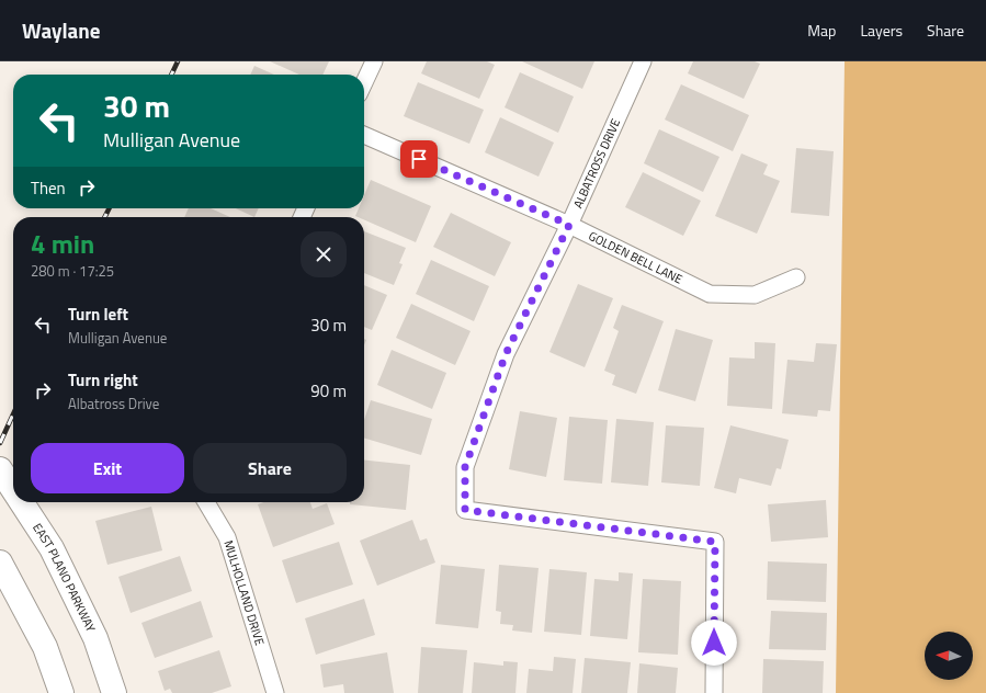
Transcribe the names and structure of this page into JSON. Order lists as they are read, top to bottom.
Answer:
{
  "streets": {
    "main road": ["EAST PLANO PARKWAY"],
    "street": ["ALBATROSS DRIVE", "GOLDEN BELL LANE", "MULHOLLAND DRIVE"]
  },
  "crossings": [
    ["ALBATROSS DRIVE", "GOLDEN BELL LANE"]
  ],
  "north": "left",
  "page": {
    "header": "Waylane",
    "nav": ["Map", "Layers", "Share"],
    "turn": ["30 m", "Mulligan Avenue"],
    "then": "Then",
    "heading": ["4 min", "280 m · 17:25"],
    "list": [
      {
        "name": "Turn left",
        "note": "Mulligan Avenue",
        "value": "30 m"
      },
      {
        "name": "Turn right",
        "note": "Albatross Drive",
        "value": "90 m"
      }
    ],
    "buttons": ["Exit", "Share"]
  }
}
